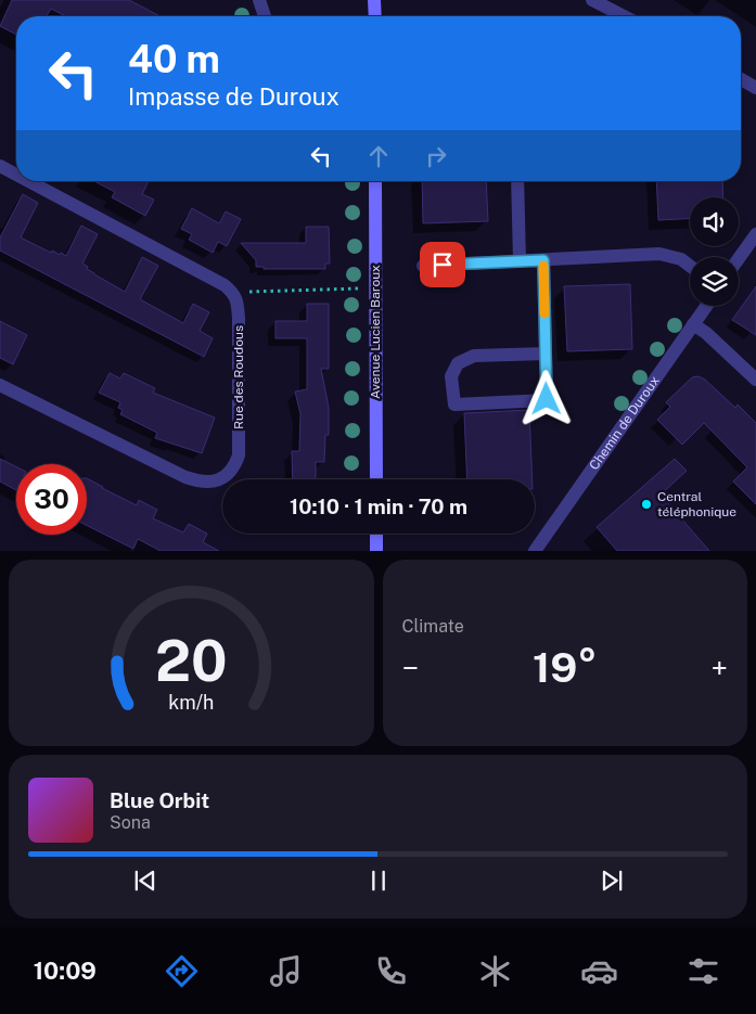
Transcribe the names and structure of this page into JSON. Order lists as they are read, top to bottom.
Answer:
{
  "streets": {
    "street": ["Avenue Lucien Baroux", "Rue des Roudous", "Chemin de Duroux"]
  },
  "places": ["Central téléphonique"],
  "page": {
    "turn": ["40 m", "Impasse de Duroux"],
    "limit": "30",
    "trip": "10:10 · 1 min · 70 m",
    "tile": "Climate",
    "heat": ["−", "19°", "+"],
    "song": ["Blue Orbit", "Sona"],
    "tabs": "10:09",
    "gauge": ["20", "km/h"]
  }
}
